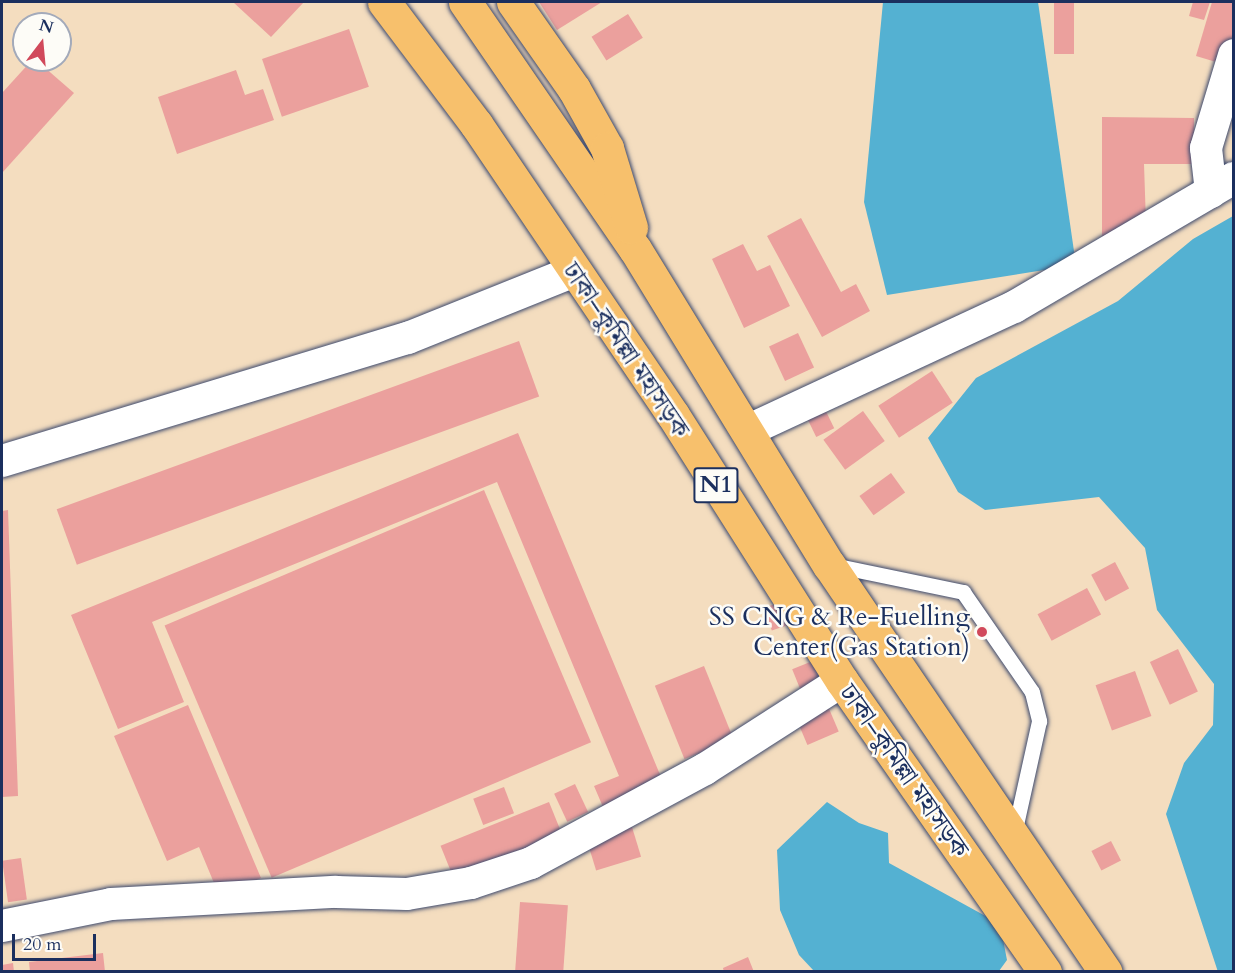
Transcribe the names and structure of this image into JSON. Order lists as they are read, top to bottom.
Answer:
{
  "streets": {
    "highway": ["ঢাকা–কুমিল্লা মহাসড়ক", "N1"]
  },
  "crossings": [
    ["ঢাকা–কুমিল্লা মহাসড়ক", "N1"]
  ],
  "places": ["SS CNG & Re-Fuelling Center(Gas Station)"],
  "scale_bar": "20 m",
  "north": "top"
}
